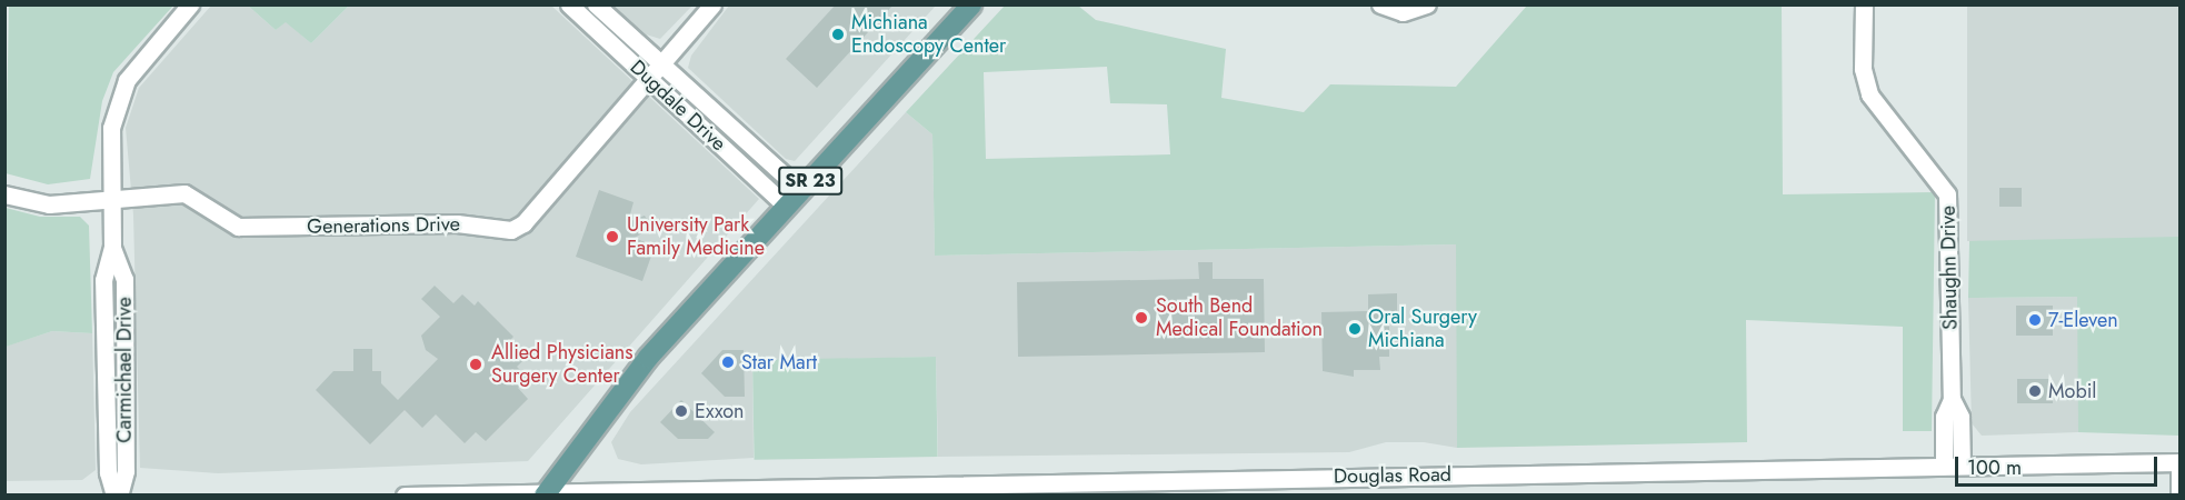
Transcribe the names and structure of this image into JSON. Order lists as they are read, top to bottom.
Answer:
{
  "streets": {
    "main road": ["SR 23"],
    "street": [
      "Dugdale Drive",
      "Generations Drive",
      "Shaughn Drive",
      "Carmichael Drive",
      "Douglas Road"
    ]
  },
  "crossings": [
    ["Dugdale Drive", "SR 23"],
    ["Dugdale Drive", "Generations Drive"],
    ["SR 23", "Douglas Road"],
    ["Generations Drive", "Carmichael Drive"],
    ["Shaughn Drive", "Douglas Road"]
  ],
  "places": [
    "Michiana Endoscopy Center",
    "University Park Family Medicine",
    "South Bend Medical Foundation",
    "7-Eleven",
    "Oral Surgery Michiana",
    "Star Mart",
    "Allied Physicians Surgery Center",
    "Mobil",
    "Exxon"
  ],
  "scale_bar": "100 m"
}
